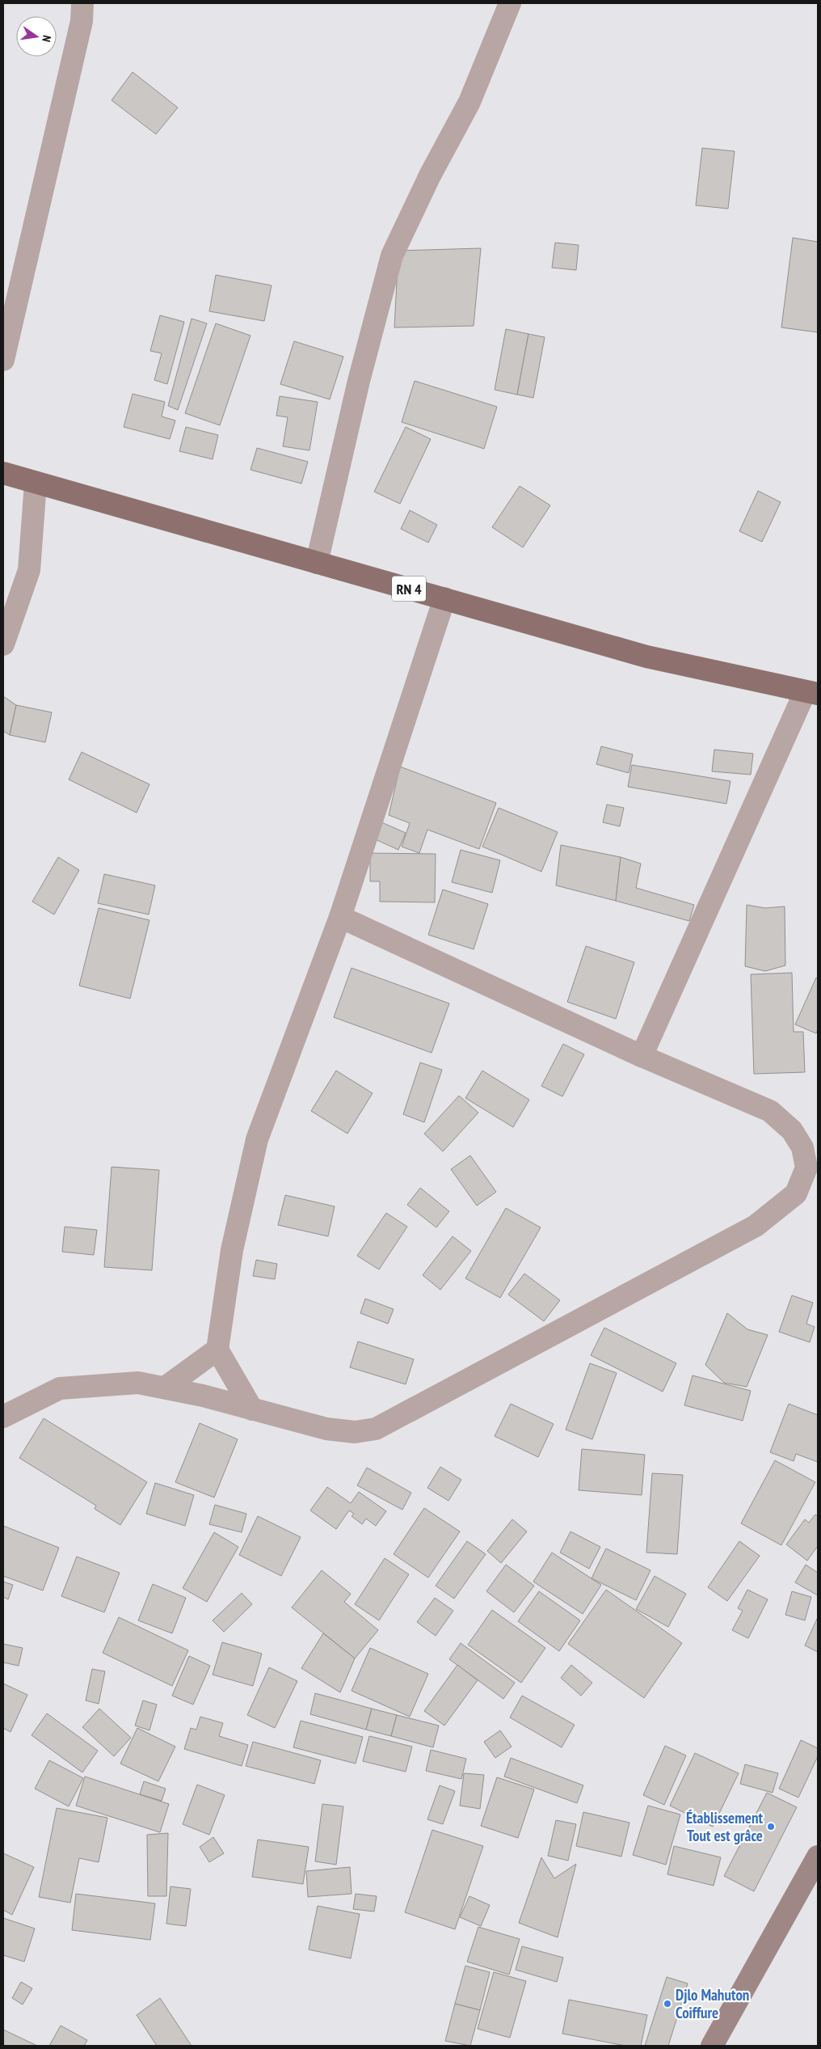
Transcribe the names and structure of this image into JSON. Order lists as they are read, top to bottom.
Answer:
{
  "streets": {
    "main road": ["RN 4"]
  },
  "places": ["Établissement Tout est grâce", "Djlo Mahuton Coiffure"],
  "north": "right"
}
